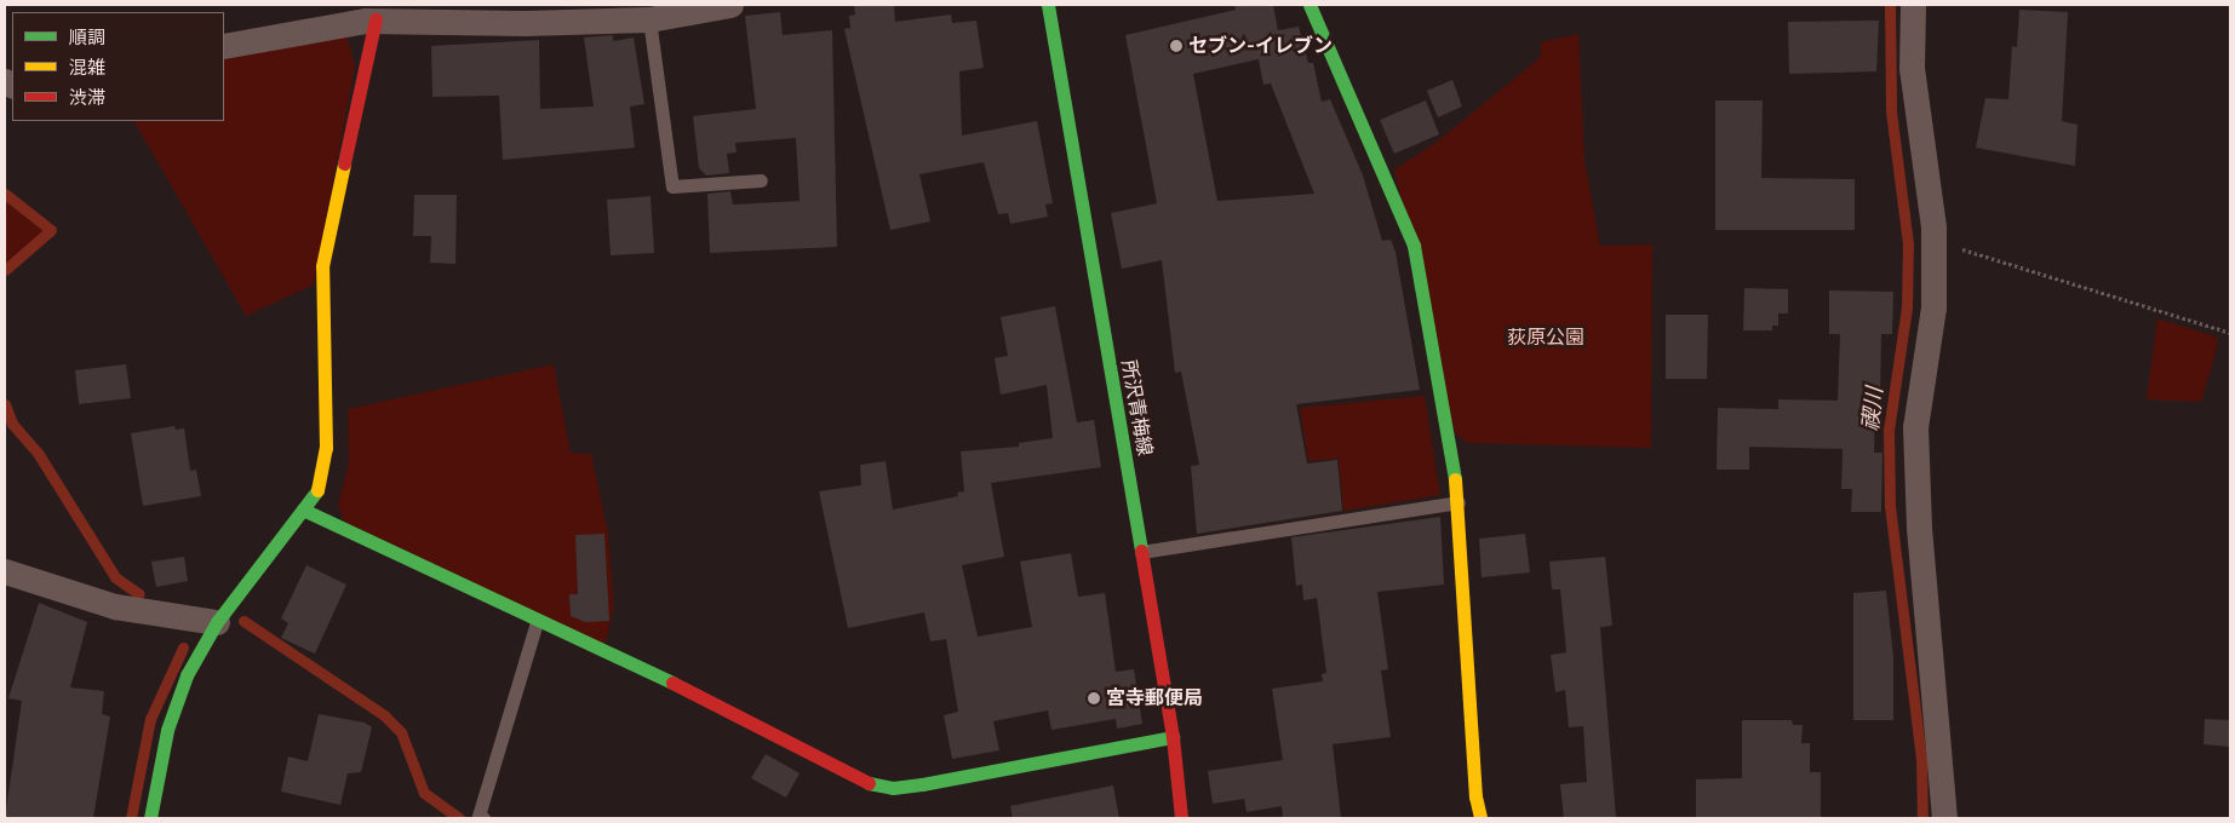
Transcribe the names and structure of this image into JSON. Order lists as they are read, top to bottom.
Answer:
{
  "streets": {
    "street": ["所沢青梅線"]
  },
  "water": ["禊川"],
  "parks": ["荻原公園"],
  "places": ["セブン-イレブン", "宮寺郵便局"],
  "legend": ["順調", "混雑", "渋滞"]
}
